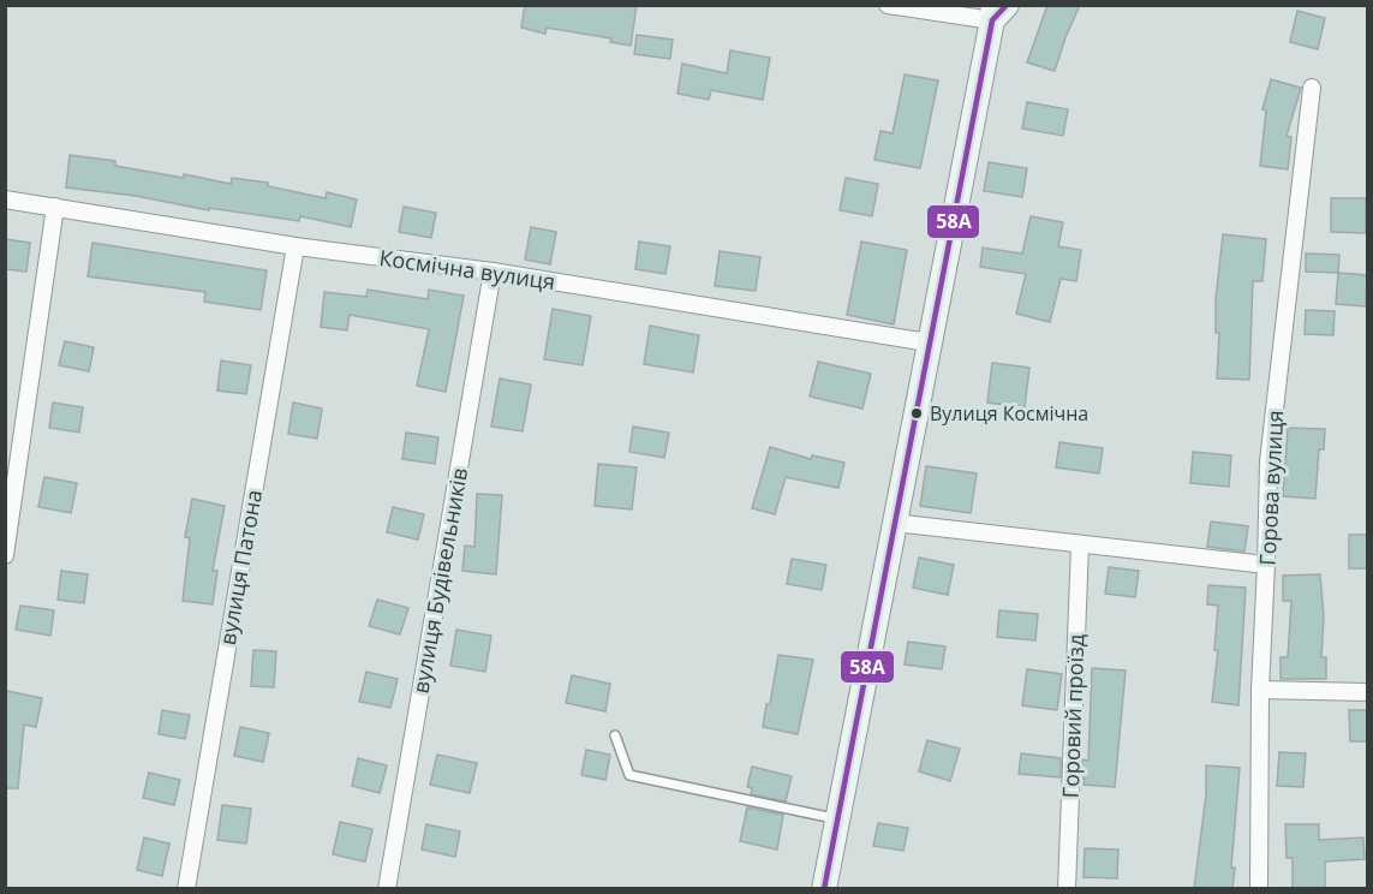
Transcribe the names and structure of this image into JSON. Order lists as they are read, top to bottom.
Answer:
{
  "streets": {
    "street": [
      "Космічна вулиця",
      "Горова вулиця",
      "вулиця Патона",
      "вулиця Будівельників",
      "Горовий проїзд"
    ]
  },
  "crossings": [
    ["Космічна вулиця", "вулиця Патона"],
    ["Космічна вулиця", "вулиця Будівельників"]
  ],
  "places": ["Вулиця Космічна"],
  "lines": ["transit line 58А"]
}
